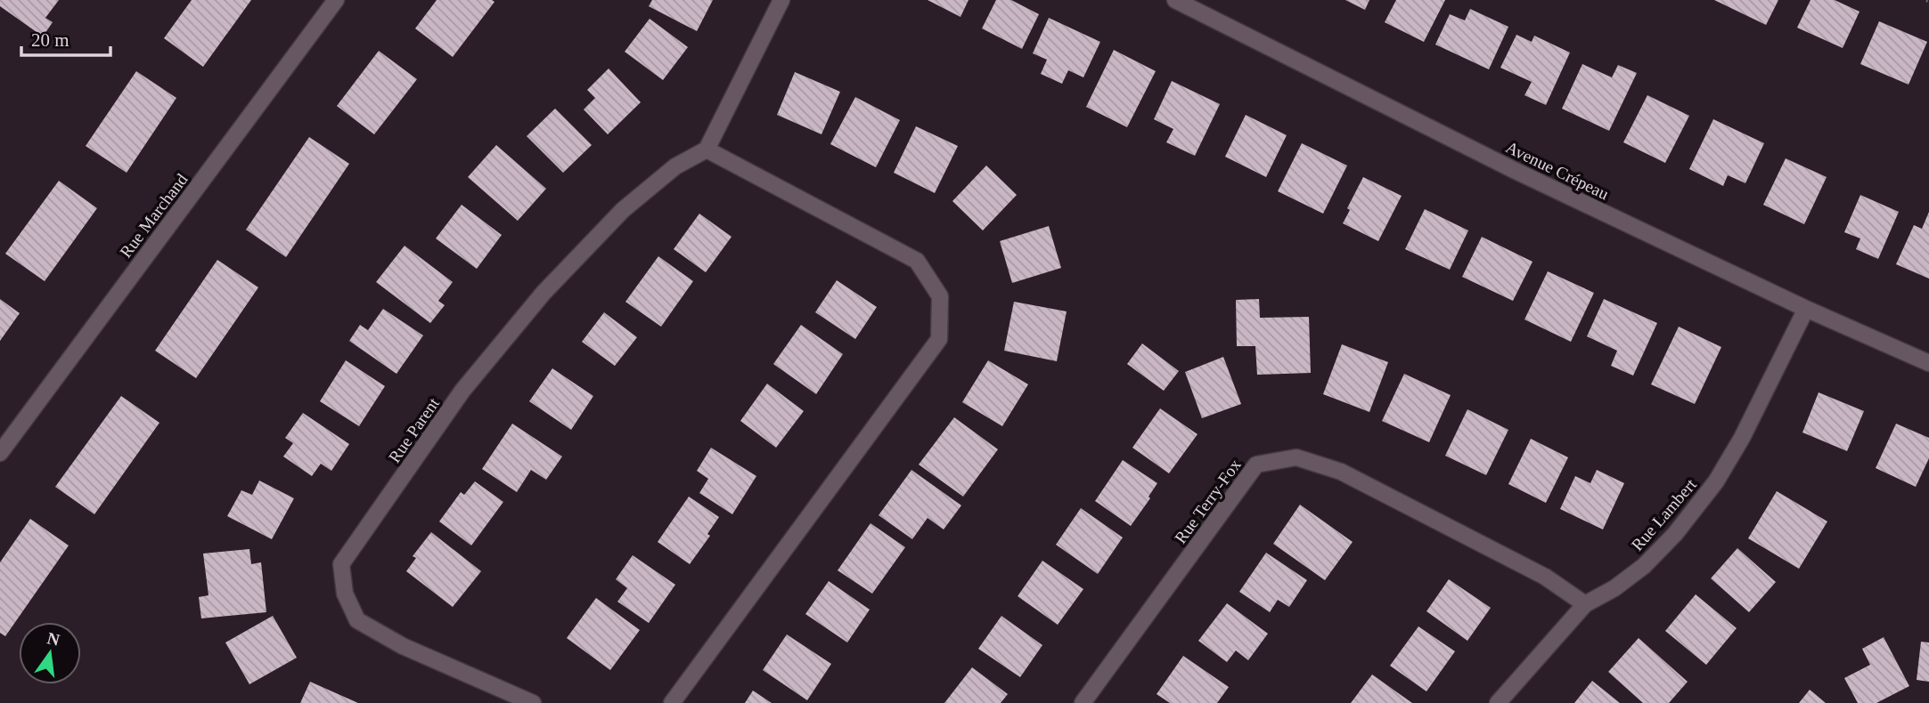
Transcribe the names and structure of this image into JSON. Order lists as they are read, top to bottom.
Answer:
{
  "streets": {
    "street": [
      "Avenue Crépeau",
      "Rue Marchand",
      "Rue Parent",
      "Rue Terry-Fox",
      "Rue Lambert"
    ]
  },
  "crossings": [
    ["Avenue Crépeau", "Rue Lambert"],
    ["Rue Terry-Fox", "Rue Lambert"]
  ],
  "scale_bar": "20 m",
  "north": "top"
}
